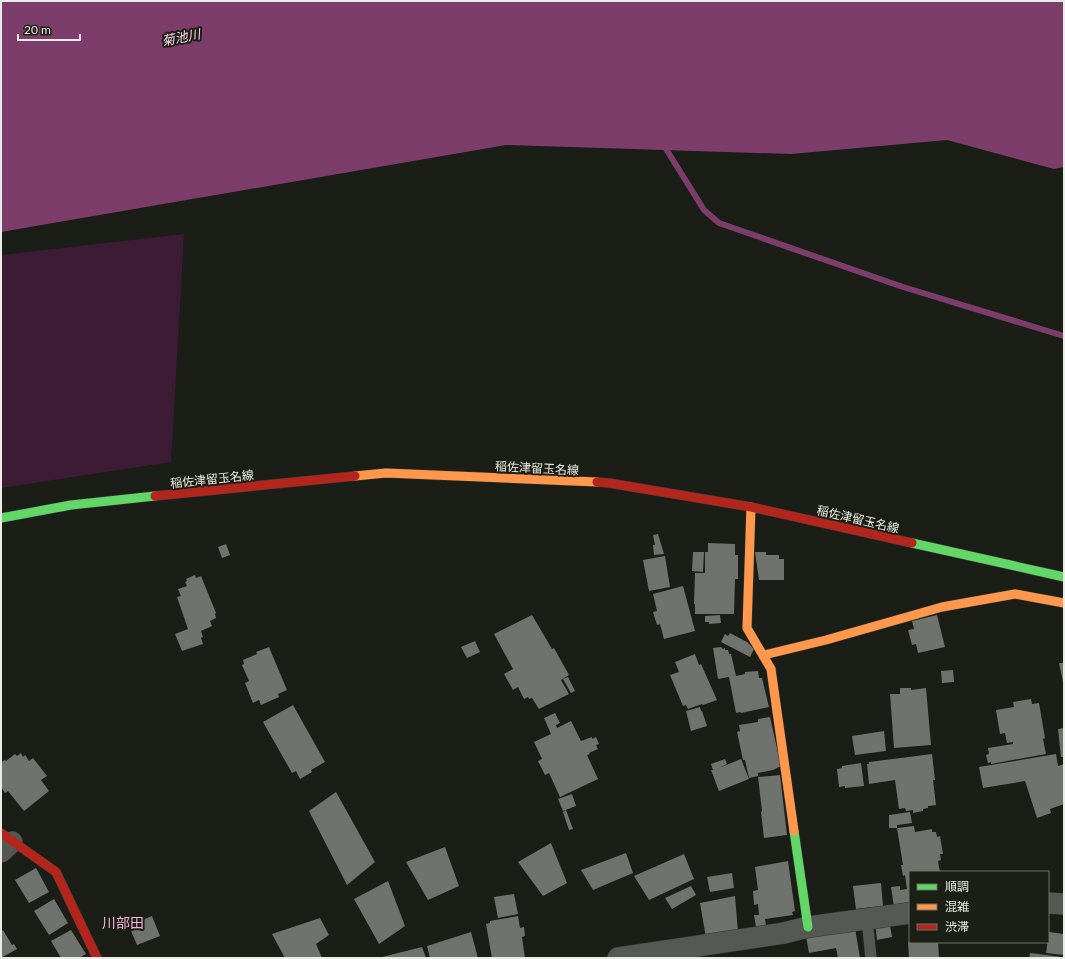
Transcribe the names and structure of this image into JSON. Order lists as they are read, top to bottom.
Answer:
{
  "streets": {
    "main road": ["稲佐津留玉名線"]
  },
  "districts": ["川部田"],
  "water": ["菊池川"],
  "legend": ["順調", "混雑", "渋滞"],
  "scale_bar": "20 m"
}
